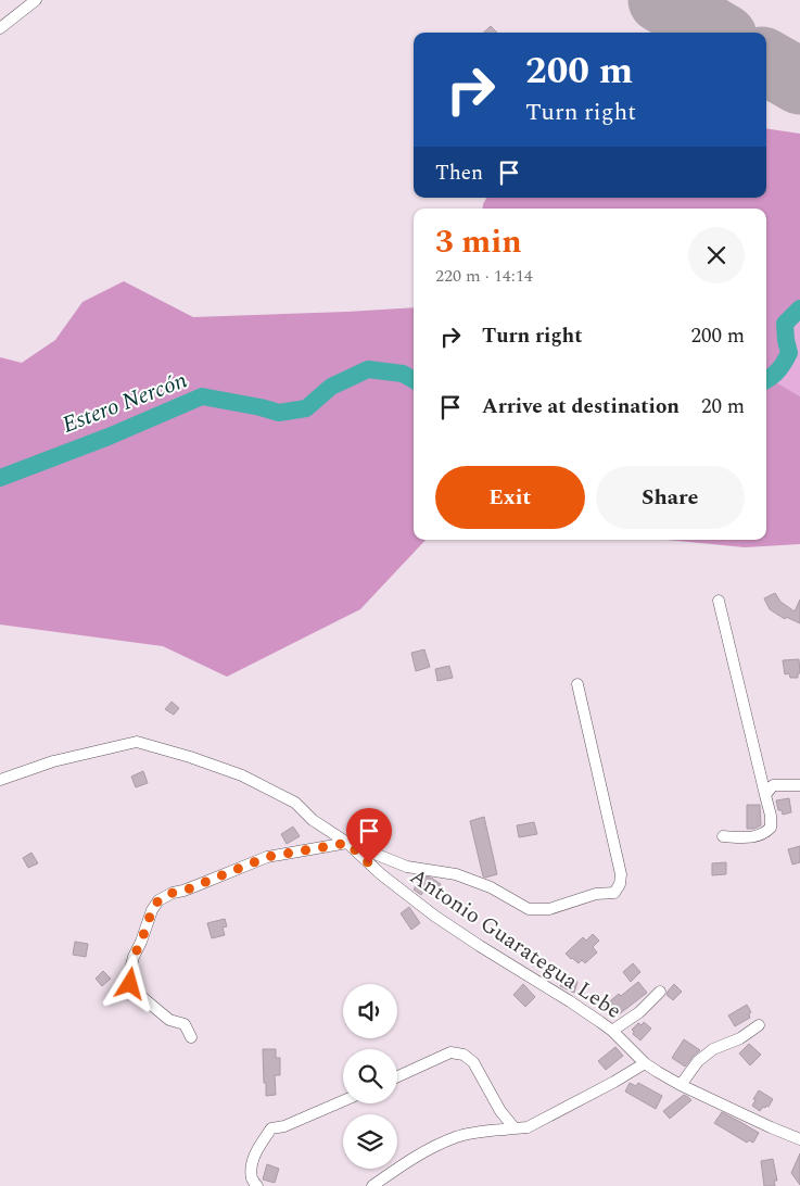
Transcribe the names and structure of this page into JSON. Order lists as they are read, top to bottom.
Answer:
{
  "streets": {
    "street": ["Antonio Guarategua Lebe"]
  },
  "water": ["Estero Nercón"],
  "page": {
    "turn": ["200 m", "Turn right"],
    "then": "Then",
    "heading": ["3 min", "220 m · 14:14"],
    "list": [
      {
        "name": "Turn right",
        "value": "200 m"
      },
      {
        "name": "Arrive at destination",
        "value": "20 m"
      }
    ],
    "buttons": ["Exit", "Share"]
  }
}
